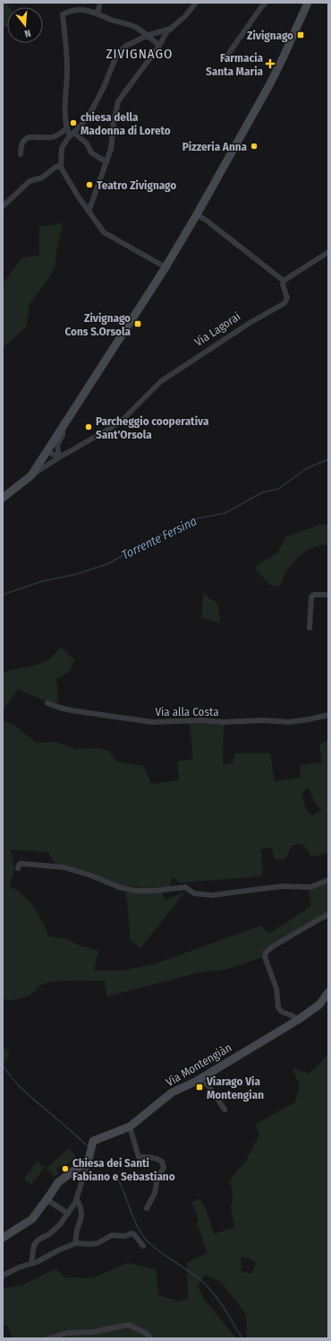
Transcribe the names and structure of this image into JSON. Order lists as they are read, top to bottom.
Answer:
{
  "streets": {
    "main road": ["Via Lagorai", "Via Montengiàn"],
    "street": ["Via alla Costa"]
  },
  "districts": ["ZIVIGNAGO"],
  "water": ["Torrente Fersina"],
  "places": {
    "transit": ["Zivignago", "Zivignago Cons S.Orsola", "Viarago Via Montengian"],
    "health": ["Farmacia Santa Maria"],
    "other": [
      "chiesa della Madonna di Loreto",
      "Pizzeria Anna",
      "Teatro Zivignago",
      "Parcheggio cooperativa Sant'Orsola",
      "Chiesa dei Santi Fabiano e Sebastiano"
    ]
  },
  "north": "bottom"
}
